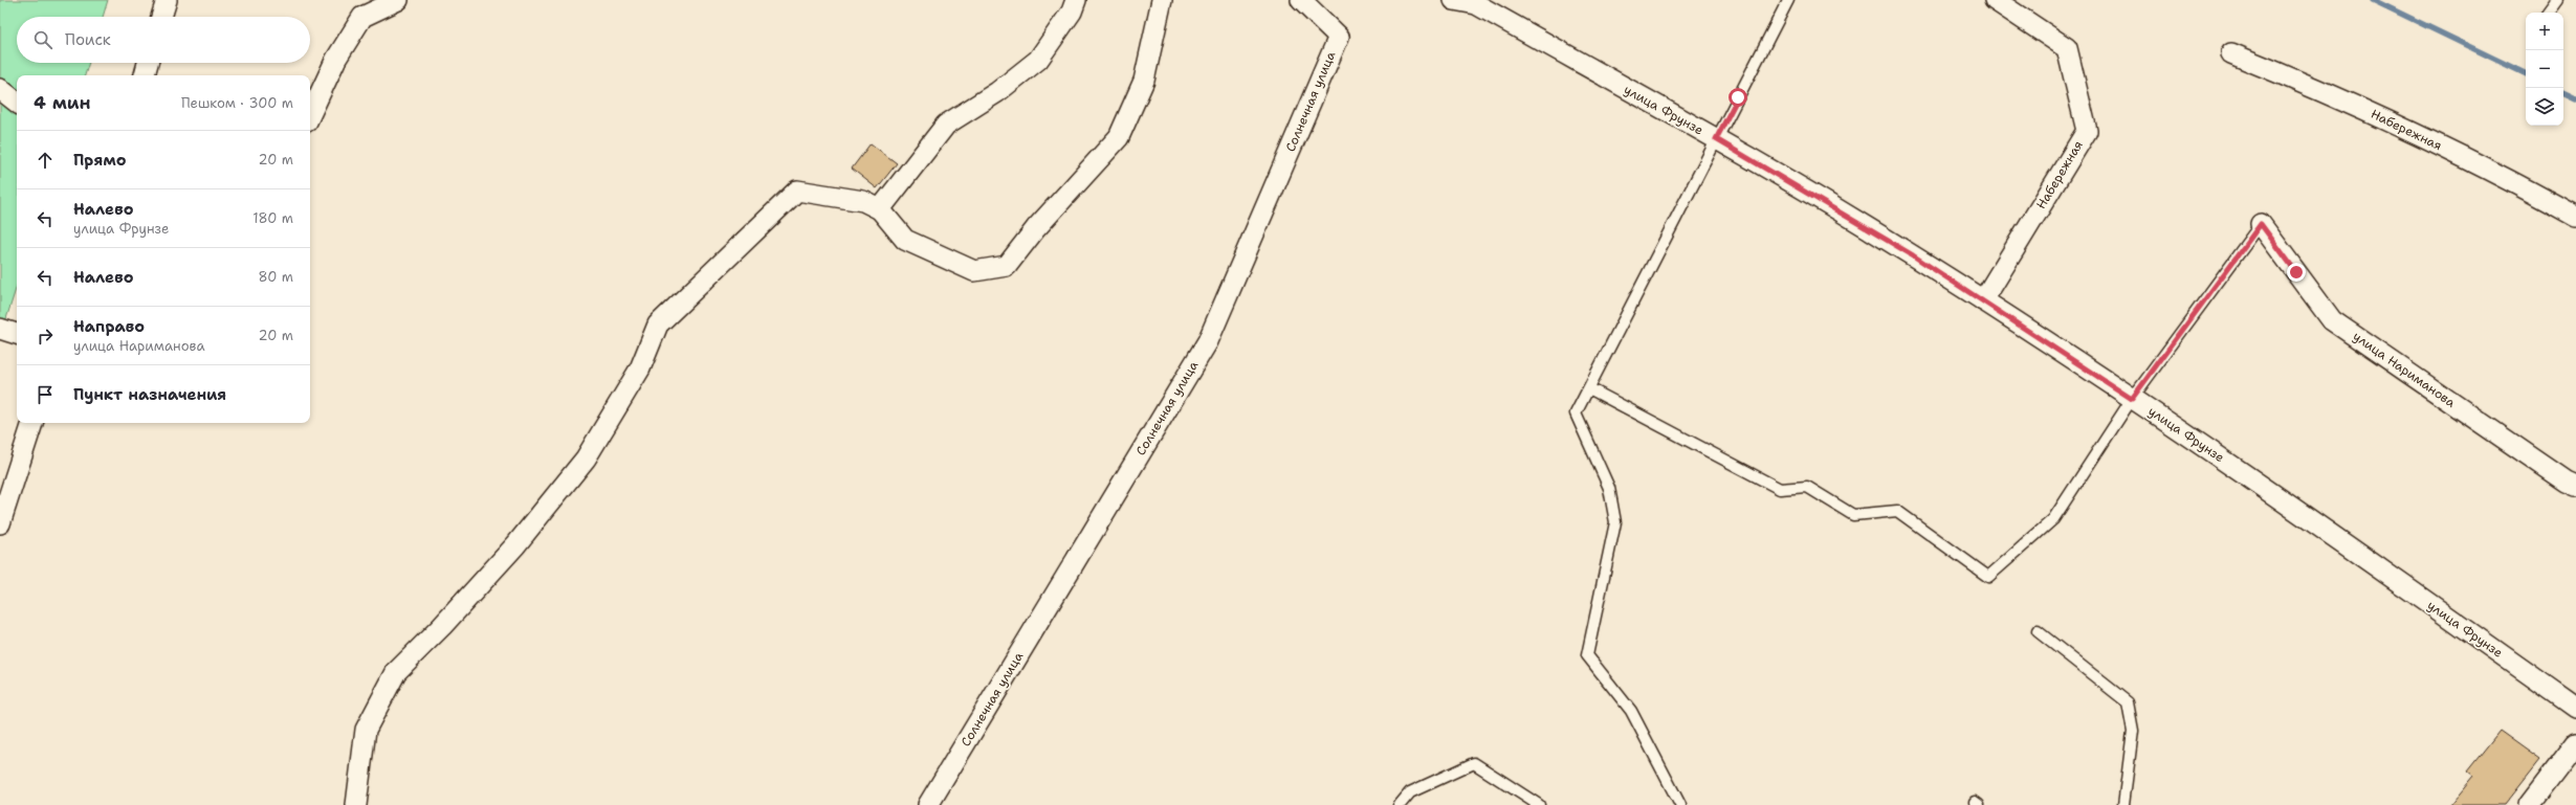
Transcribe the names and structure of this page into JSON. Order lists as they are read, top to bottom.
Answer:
{
  "streets": {
    "street": [
      "Солнечная улица",
      "улица Фрунзе",
      "Набережная",
      "улица Нариманова"
    ]
  },
  "crossings": [
    ["улица Фрунзе", "Набережная"]
  ],
  "page": {
    "map_buttons": ["+", "−"],
    "search": "Поиск",
    "heading": ["4 мин", "Пешком · 300 m"],
    "list": [
      ["Прямо", "20 m"],
      ["Налево", "улица Фрунзе", "180 m"],
      ["Налево", "80 m"],
      ["Направо", "улица Нариманова", "20 m"],
      "Пункт назначения"
    ]
  }
}
